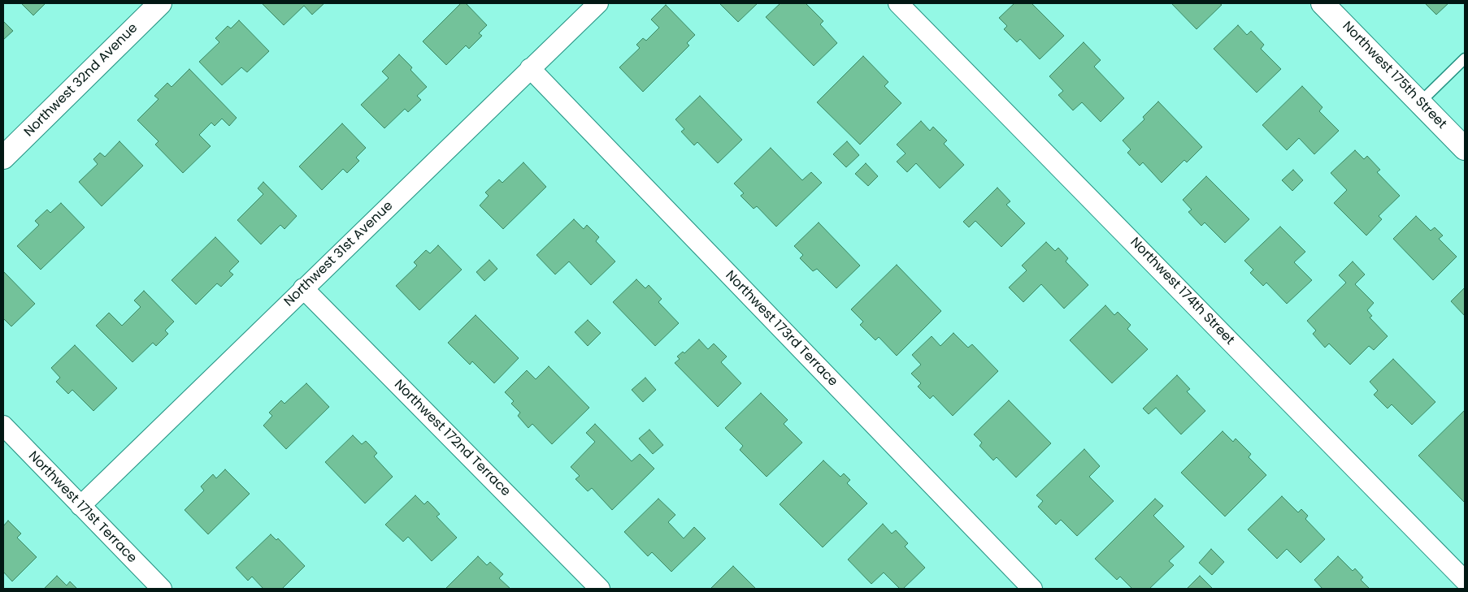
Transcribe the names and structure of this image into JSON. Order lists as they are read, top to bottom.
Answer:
{
  "streets": {
    "street": [
      "Northwest 175th Street",
      "Northwest 32nd Avenue",
      "Northwest 31st Avenue",
      "Northwest 174th Street",
      "Northwest 173rd Terrace",
      "Northwest 172nd Terrace",
      "Northwest 171st Terrace"
    ]
  },
  "crossings": [
    ["Northwest 31st Avenue", "Northwest 173rd Terrace"],
    ["Northwest 31st Avenue", "Northwest 172nd Terrace"],
    ["Northwest 31st Avenue", "Northwest 171st Terrace"]
  ]
}
